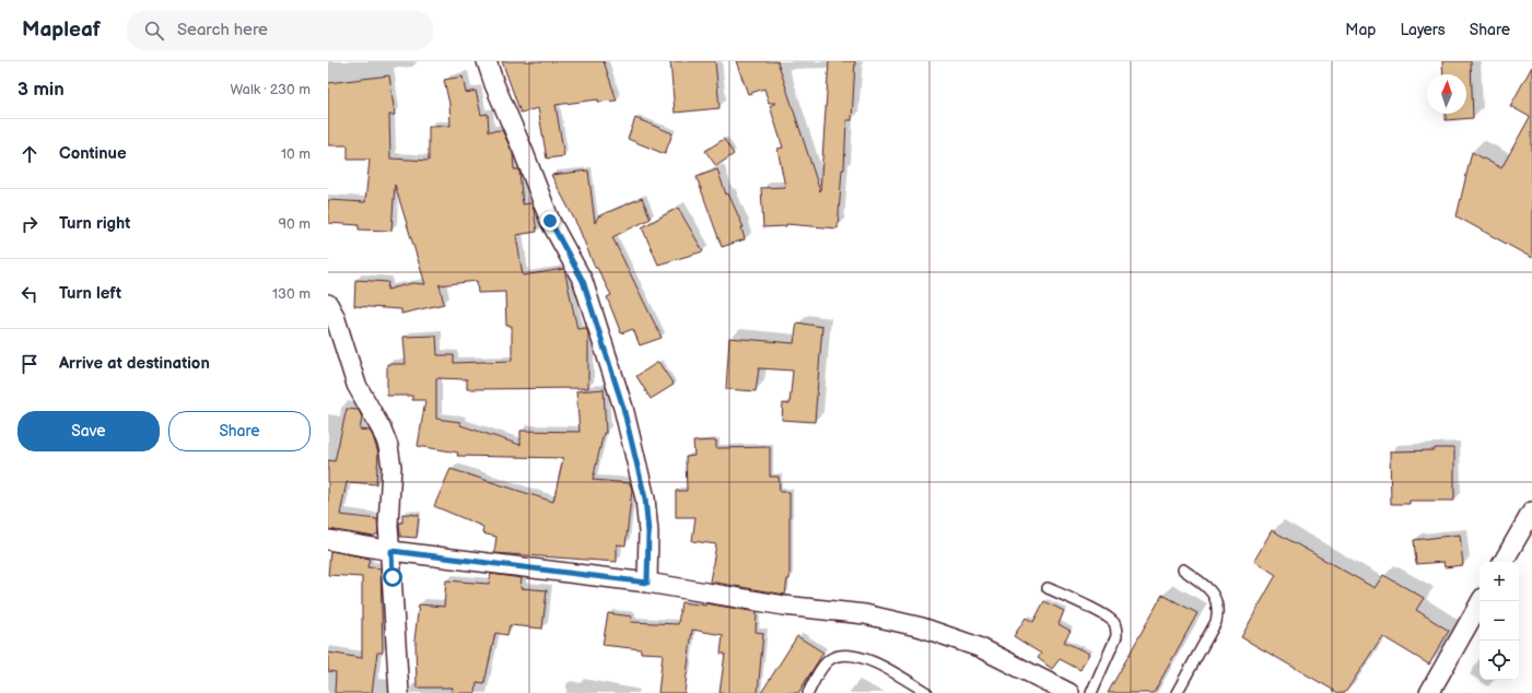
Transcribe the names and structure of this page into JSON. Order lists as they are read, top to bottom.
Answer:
{
  "north": "top",
  "page": {
    "header": "Mapleaf",
    "search": "Search here",
    "nav": ["Map", "Layers", "Share"],
    "heading": ["3 min", "Walk · 230 m"],
    "list": [
      ["Continue", "10 m"],
      ["Turn right", "90 m"],
      ["Turn left", "130 m"],
      "Arrive at destination"
    ],
    "buttons": ["Save", "Share"],
    "map_buttons": ["+", "−"]
  }
}
